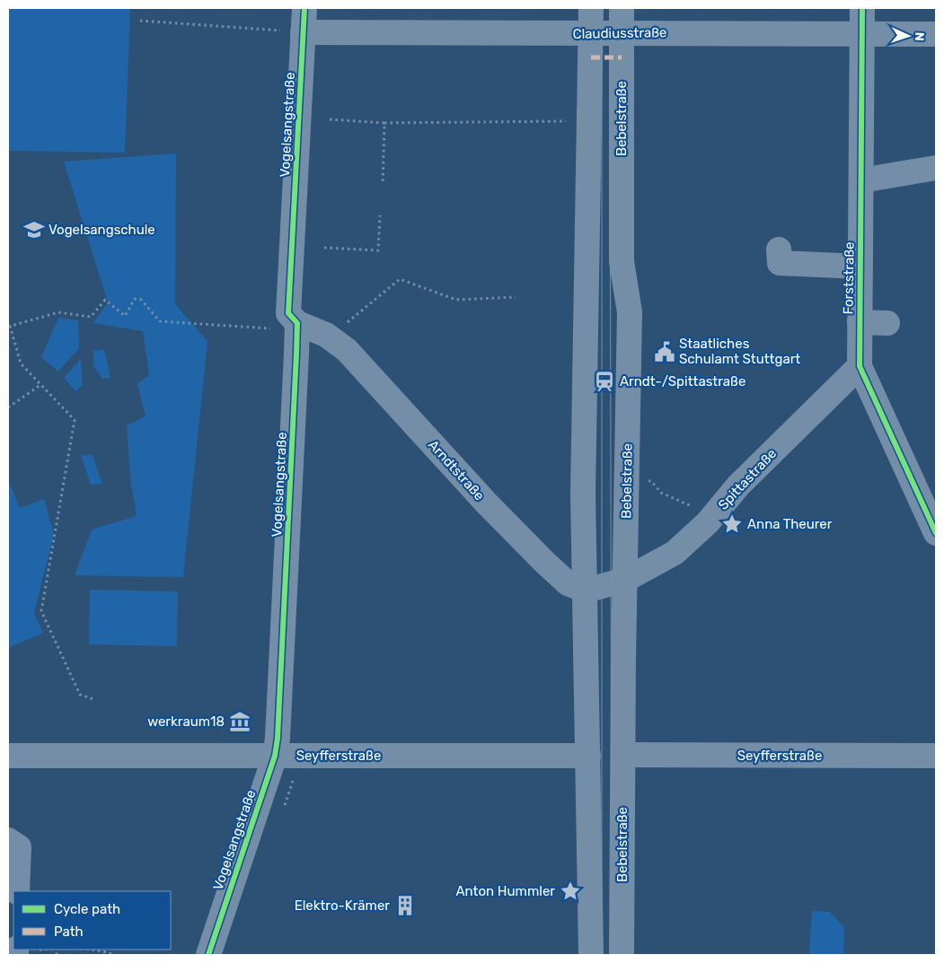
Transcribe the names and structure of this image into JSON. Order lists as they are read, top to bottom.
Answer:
{
  "streets": {
    "street": [
      "Claudiusstraße",
      "Bebelstraße",
      "Vogelsangstraße",
      "Forststraße",
      "Arndtstraße",
      "Spittastraße",
      "Seyfferstraße"
    ]
  },
  "crossings": [
    ["Claudiusstraße", "Bebelstraße"],
    ["Claudiusstraße", "Vogelsangstraße"],
    ["Claudiusstraße", "Forststraße"],
    ["Bebelstraße", "Spittastraße"],
    ["Bebelstraße", "Seyfferstraße"],
    ["Vogelsangstraße", "Arndtstraße"],
    ["Vogelsangstraße", "Seyfferstraße"],
    ["Forststraße", "Spittastraße"]
  ],
  "places": {
    "school or university": ["Vogelsangschule"],
    "public building": ["Staatliches Schulamt Stuttgart"],
    "station": ["Arndt-/Spittastraße"],
    "place": ["Anna Theurer", "Anton Hummler"],
    "museum": ["werkraum18"],
    "building": ["Elektro-Krämer"]
  },
  "legend": ["Cycle path", "Path"],
  "north": "right"
}
